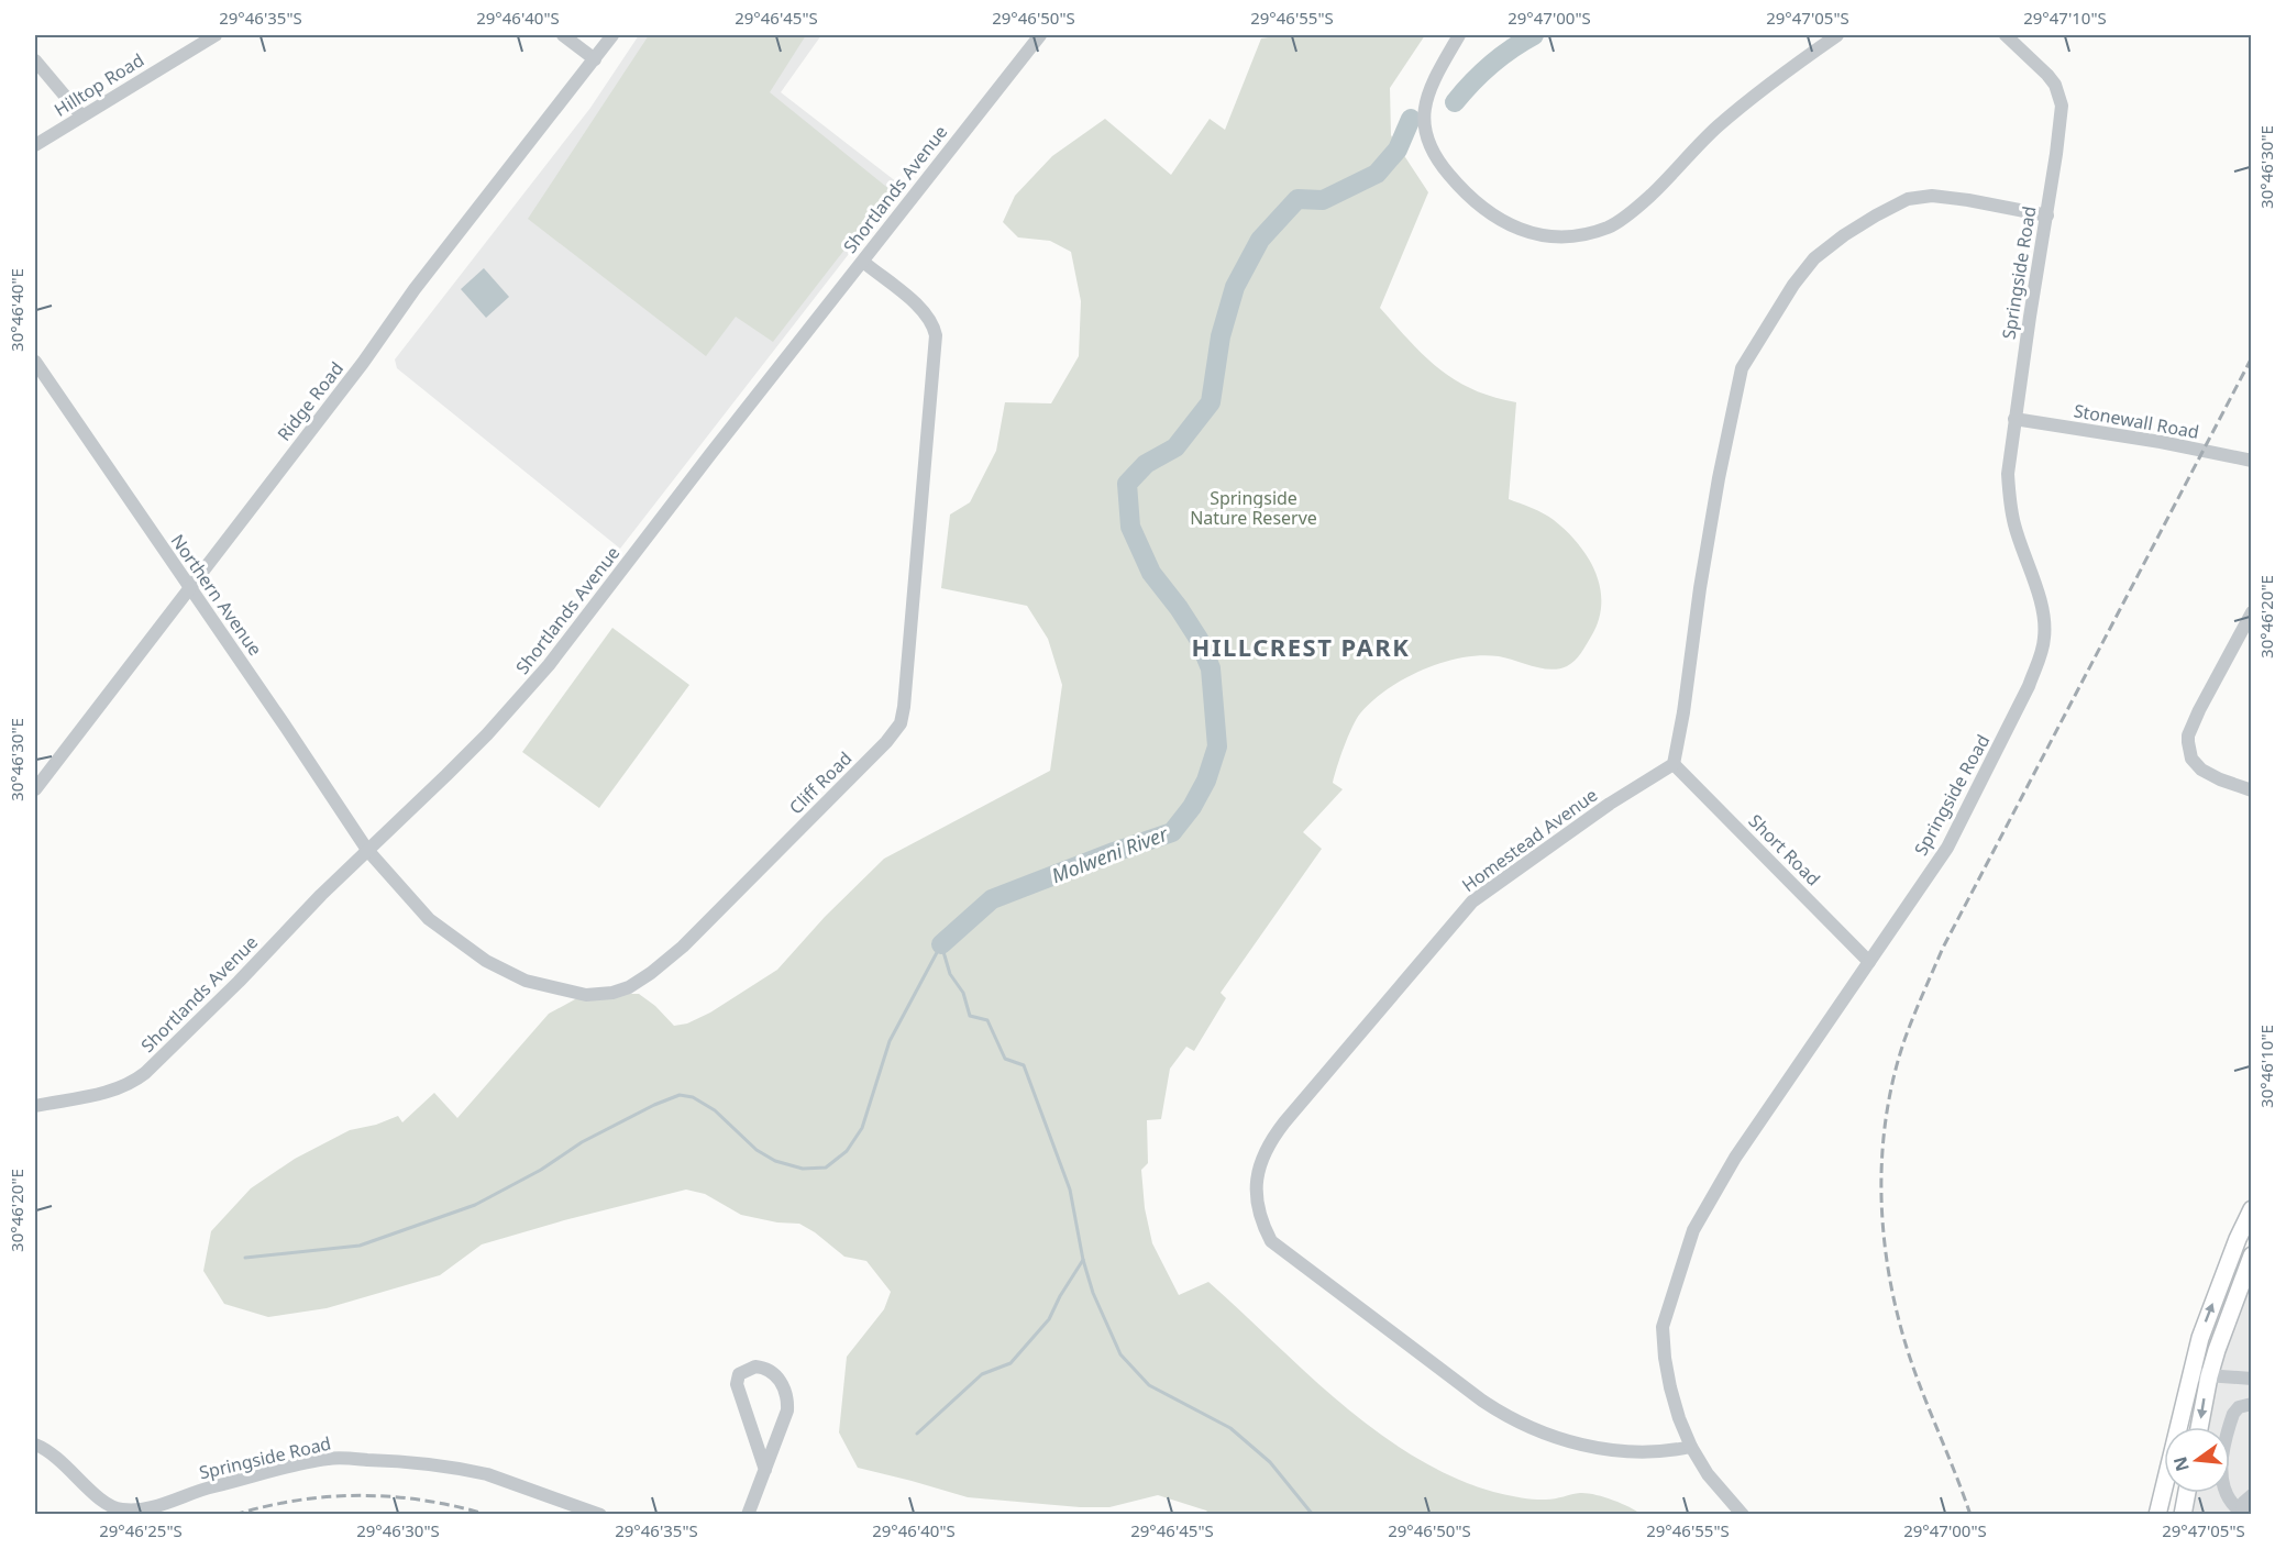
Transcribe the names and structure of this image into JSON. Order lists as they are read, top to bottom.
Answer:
{
  "streets": {
    "street": [
      "Hilltop Road",
      "Shortlands Avenue",
      "Springside Road",
      "Ridge Road",
      "Stonewall Road",
      "Northern Avenue",
      "Cliff Road",
      "Homestead Avenue",
      "Short Road"
    ]
  },
  "crossings": [
    ["Shortlands Avenue", "Northern Avenue"],
    ["Shortlands Avenue", "Cliff Road"],
    ["Springside Road", "Stonewall Road"],
    ["Springside Road", "Homestead Avenue"],
    ["Springside Road", "Short Road"],
    ["Ridge Road", "Northern Avenue"],
    ["Northern Avenue", "Cliff Road"],
    ["Homestead Avenue", "Short Road"]
  ],
  "districts": ["HILLCREST PARK"],
  "water": ["Molweni River"],
  "parks": ["Springside Nature Reserve"],
  "north": "left",
  "coordinates": [
    "29°46'35\"S",
    "29°46'40\"S",
    "29°46'45\"S",
    "29°46'50\"S",
    "29°46'55\"S",
    "29°47'00\"S",
    "29°47'05\"S",
    "29°47'10\"S",
    "30°46'30\"E",
    "30°46'40\"E",
    "30°46'20\"E",
    "30°46'10\"E",
    "29°46'25\"S",
    "29°46'30\"S"
  ]
}
